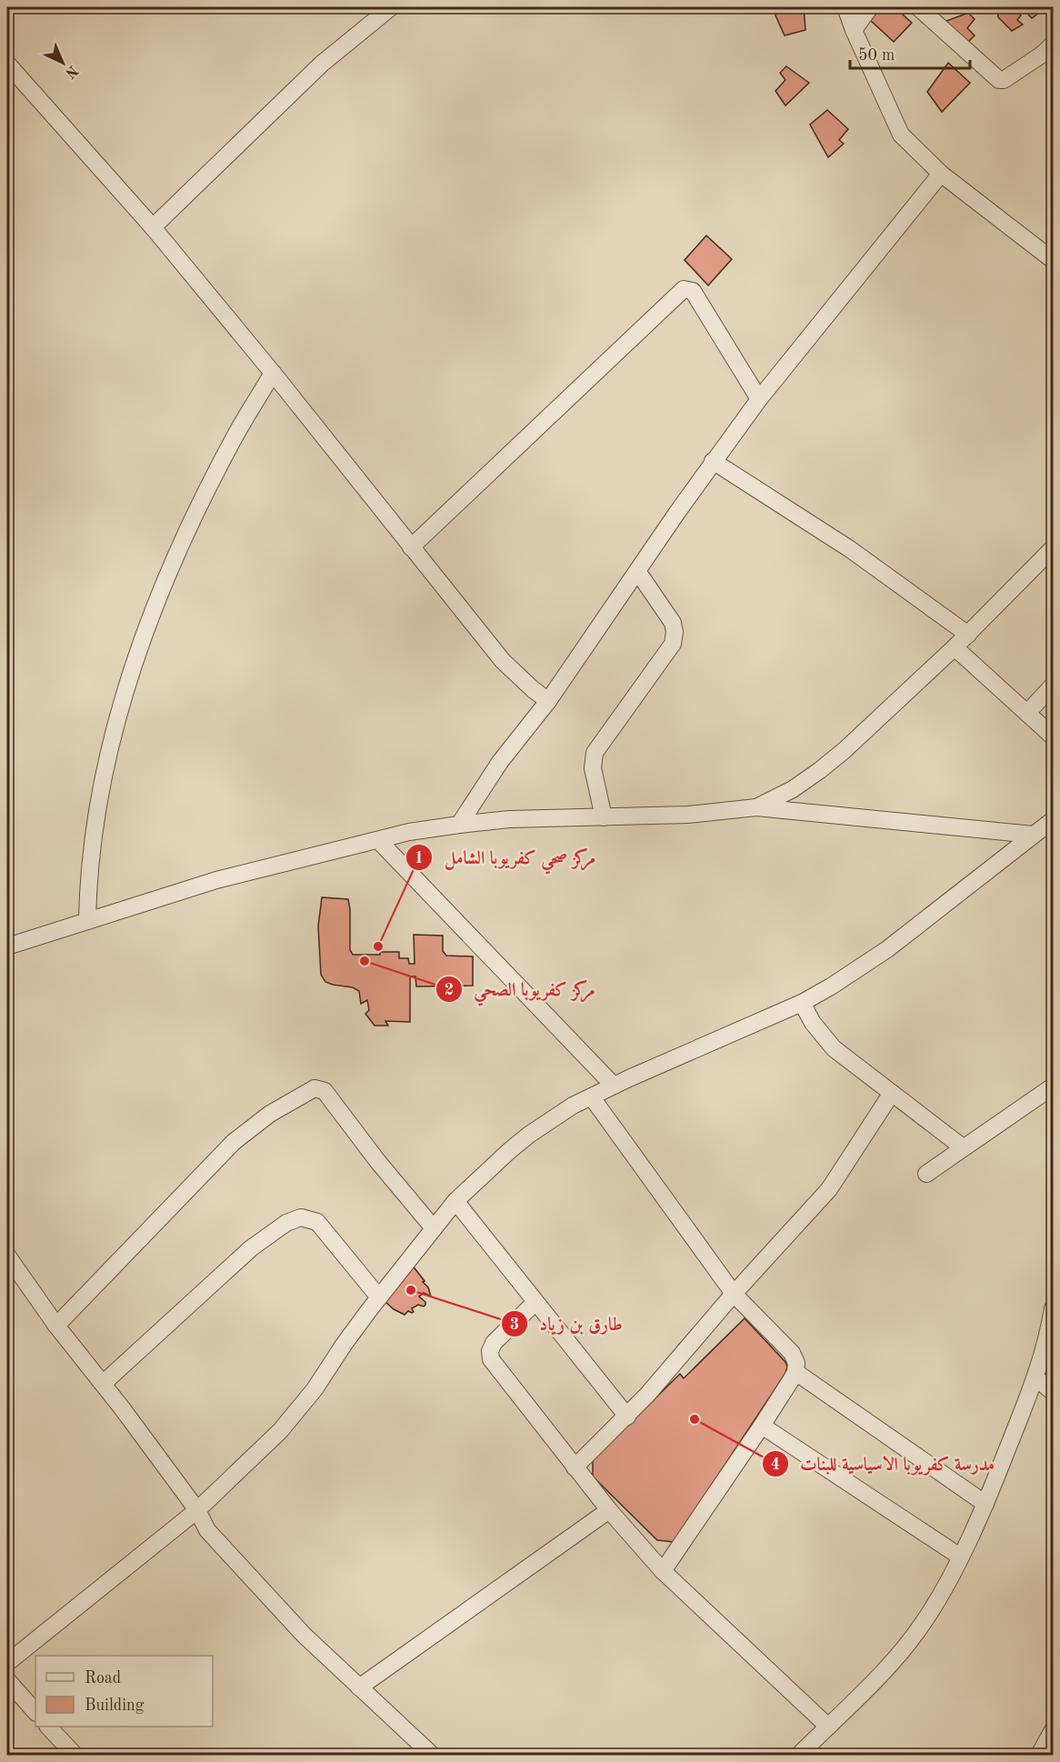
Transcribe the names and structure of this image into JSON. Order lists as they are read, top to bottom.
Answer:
{
  "places": [
    "مركز صحي كفريوبا الشامل",
    "مركز كفريوبا الصحي",
    "طارق بن زياد",
    "مدرسة كفريوبا الاسياسية للبنات"
  ],
  "legend": ["Road", "Building"],
  "scale_bar": "50 m",
  "north": "bottom right"
}
